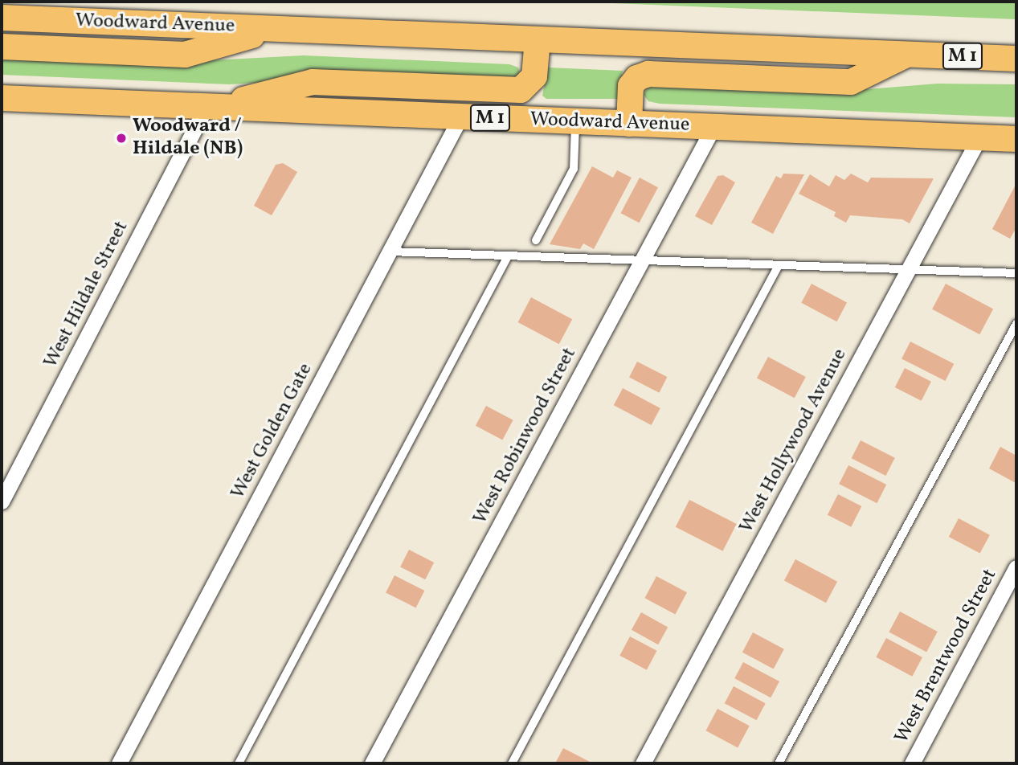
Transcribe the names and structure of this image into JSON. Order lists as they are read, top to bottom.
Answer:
{
  "streets": {
    "main road": ["Woodward Avenue", "M 1"],
    "street": [
      "West Hildale Street",
      "West Golden Gate",
      "West Robinwood Street",
      "West Hollywood Avenue",
      "West Brentwood Street"
    ]
  },
  "crossings": [
    ["Woodward Avenue", "West Hildale Street"],
    ["Woodward Avenue", "West Golden Gate"],
    ["Woodward Avenue", "West Robinwood Street"],
    ["Woodward Avenue", "West Hollywood Avenue"]
  ],
  "places": ["Woodward / Hildale (NB)"]
}
